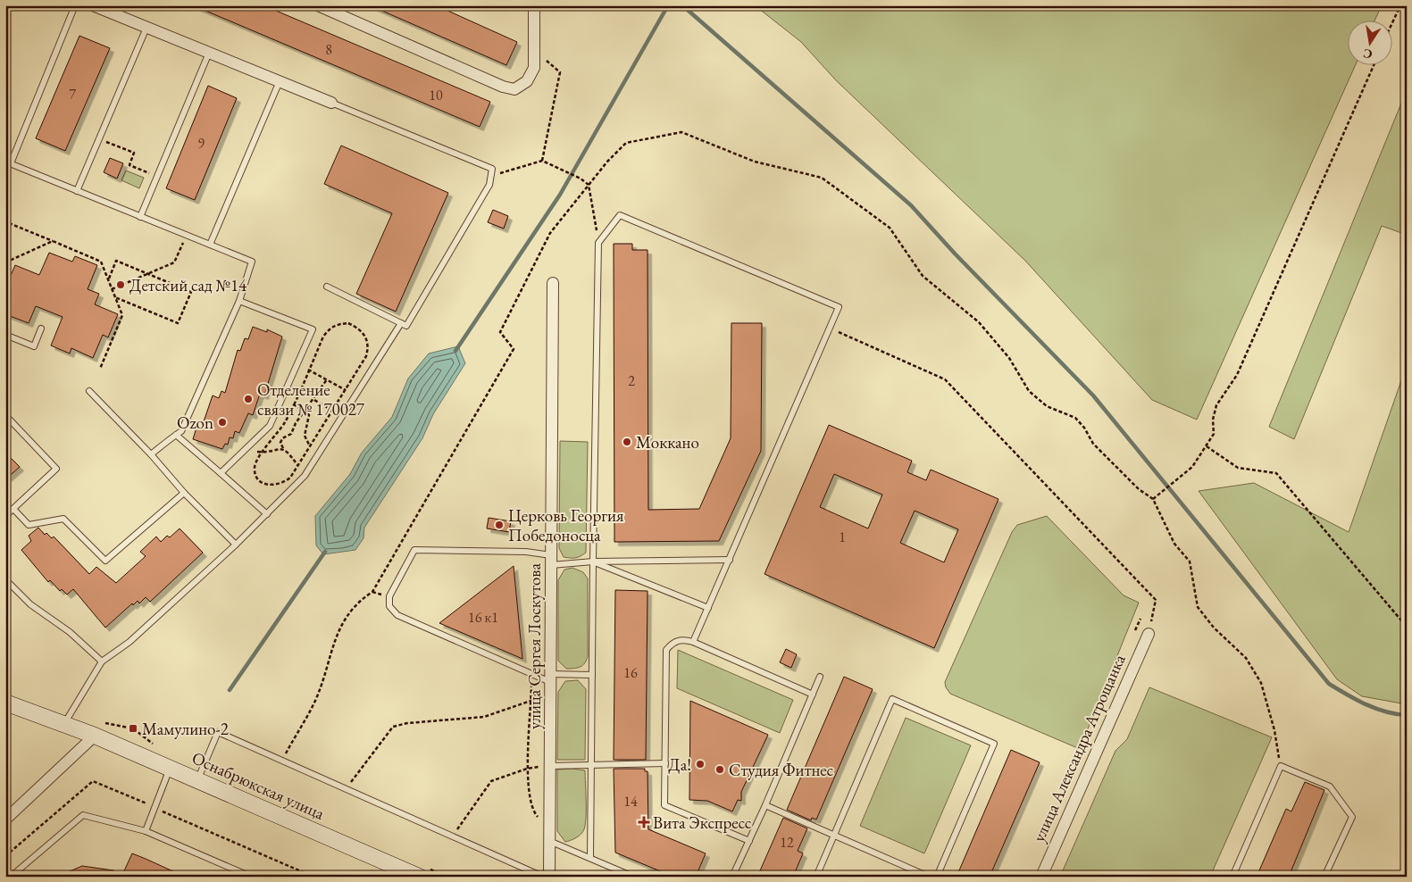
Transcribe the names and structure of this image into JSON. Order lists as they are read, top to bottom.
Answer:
{
  "streets": {
    "street": ["улица Сергея Лоскутова", "улица Александра Атрощанка", "Оснабрюкская улица"]
  },
  "places": {
    "other": [
      "Детский сад №14",
      "Отделение связи № 170027",
      "Ozon",
      "Моккано",
      "Церковь Георгия Победоносца",
      "Да!",
      "Студия Фитнес"
    ],
    "transit": ["Мамулино-2"],
    "health": ["Вита Экспресс"]
  },
  "house_numbers": [
    "8",
    "7",
    "10",
    "9",
    "2",
    "1",
    "16 к1",
    "16",
    "14",
    "12"
  ],
  "north": "bottom"
}
